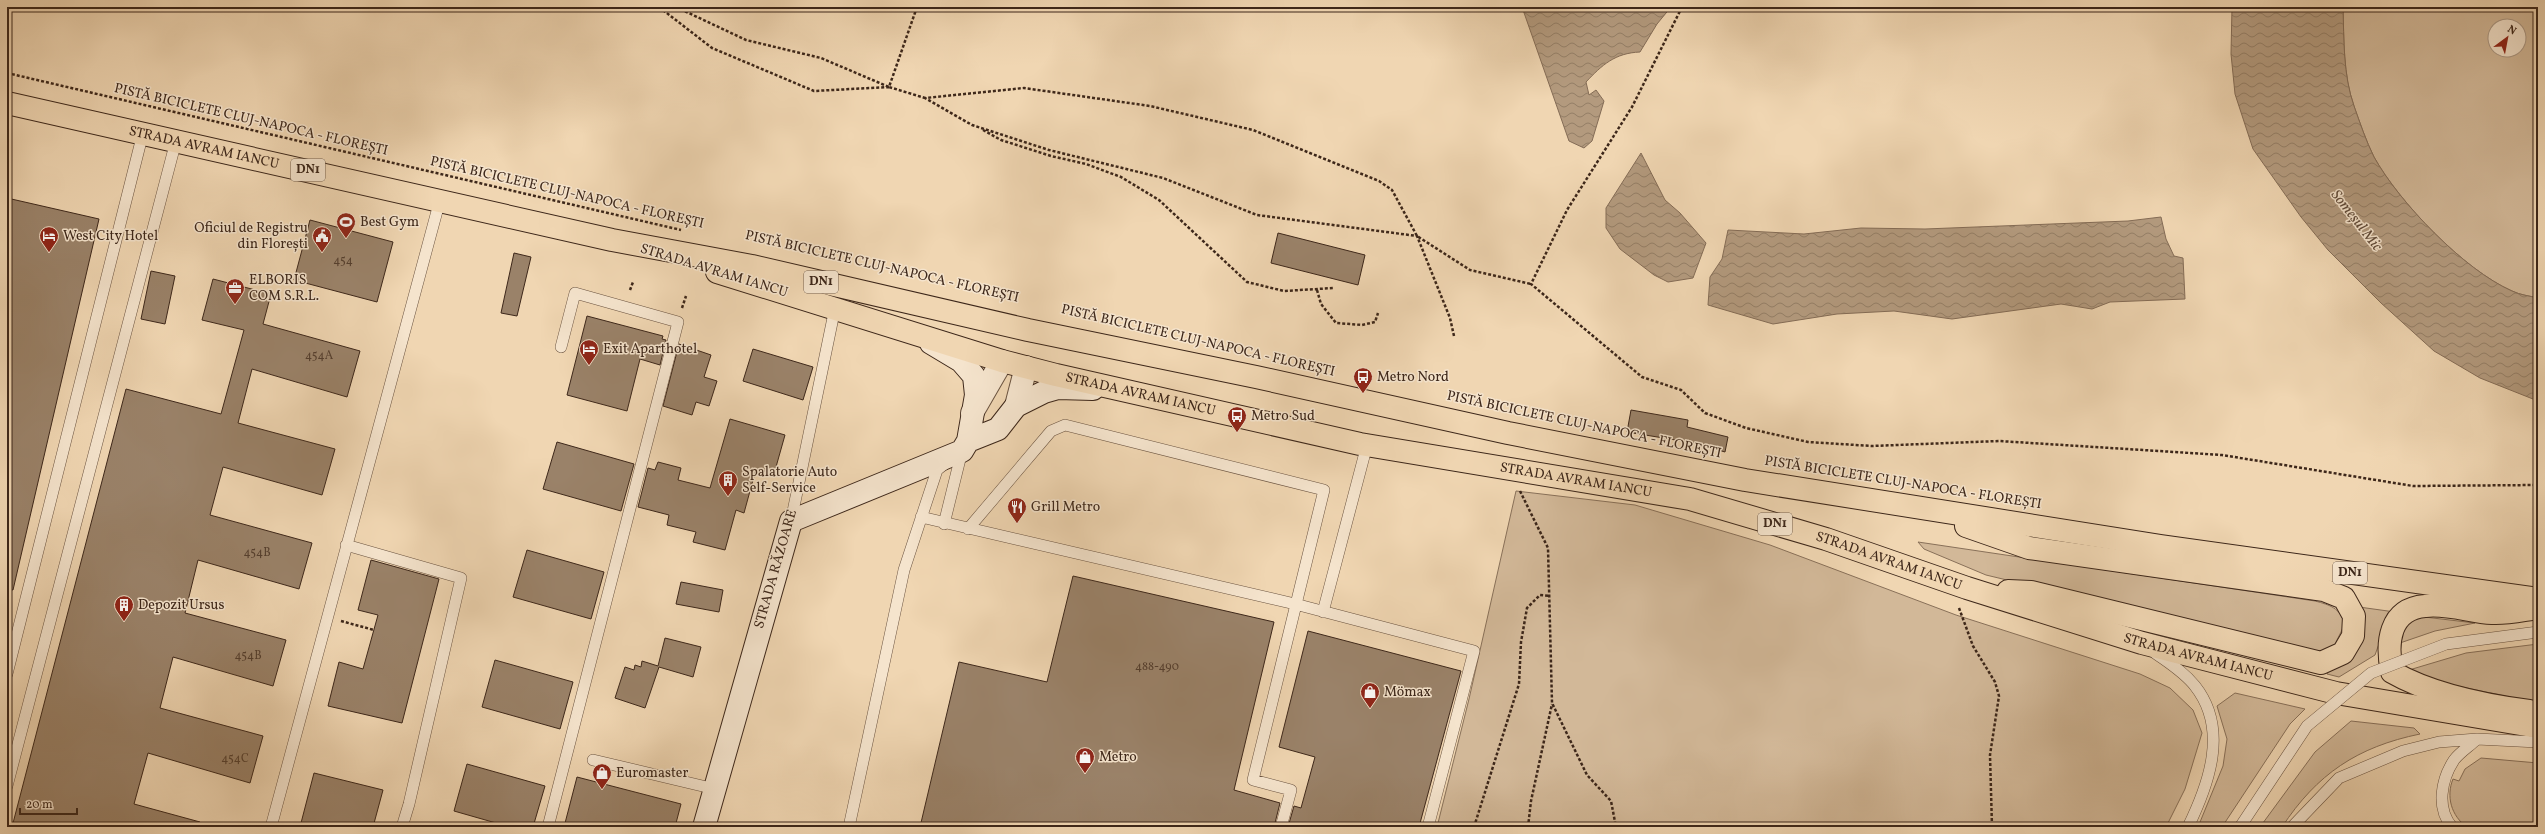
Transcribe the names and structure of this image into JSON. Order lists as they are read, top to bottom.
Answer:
{
  "streets": {
    "main road": ["STRADA AVRAM IANCU", "DN1"],
    "street": ["STRADA RĂZOARE"],
    "path": ["PISTĂ BICICLETE CLUJ-NAPOCA - FLOREȘTI"]
  },
  "crossings": [
    ["STRADA AVRAM IANCU", "STRADA RĂZOARE"]
  ],
  "water": ["Someșul Mic"],
  "places": {
    "sports": ["Best Gym"],
    "hotel": ["West City Hotel", "Exit Aparthotel"],
    "public building": ["Oficiul de Registru din Florești"],
    "office": ["ELBORIS COM S.R.L."],
    "bus stop": ["Metro Nord", "Metro Sud"],
    "building": ["Spalatorie Auto Self-Service", "Depozit Ursus"],
    "restaurant": ["Grill Metro"],
    "shop": ["Mömax", "Metro", "Euromaster"]
  },
  "house_numbers": [
    "454",
    "454A",
    "454B",
    "454B",
    "488-490",
    "454C"
  ],
  "scale_bar": "20 m",
  "north": "top right"
}
